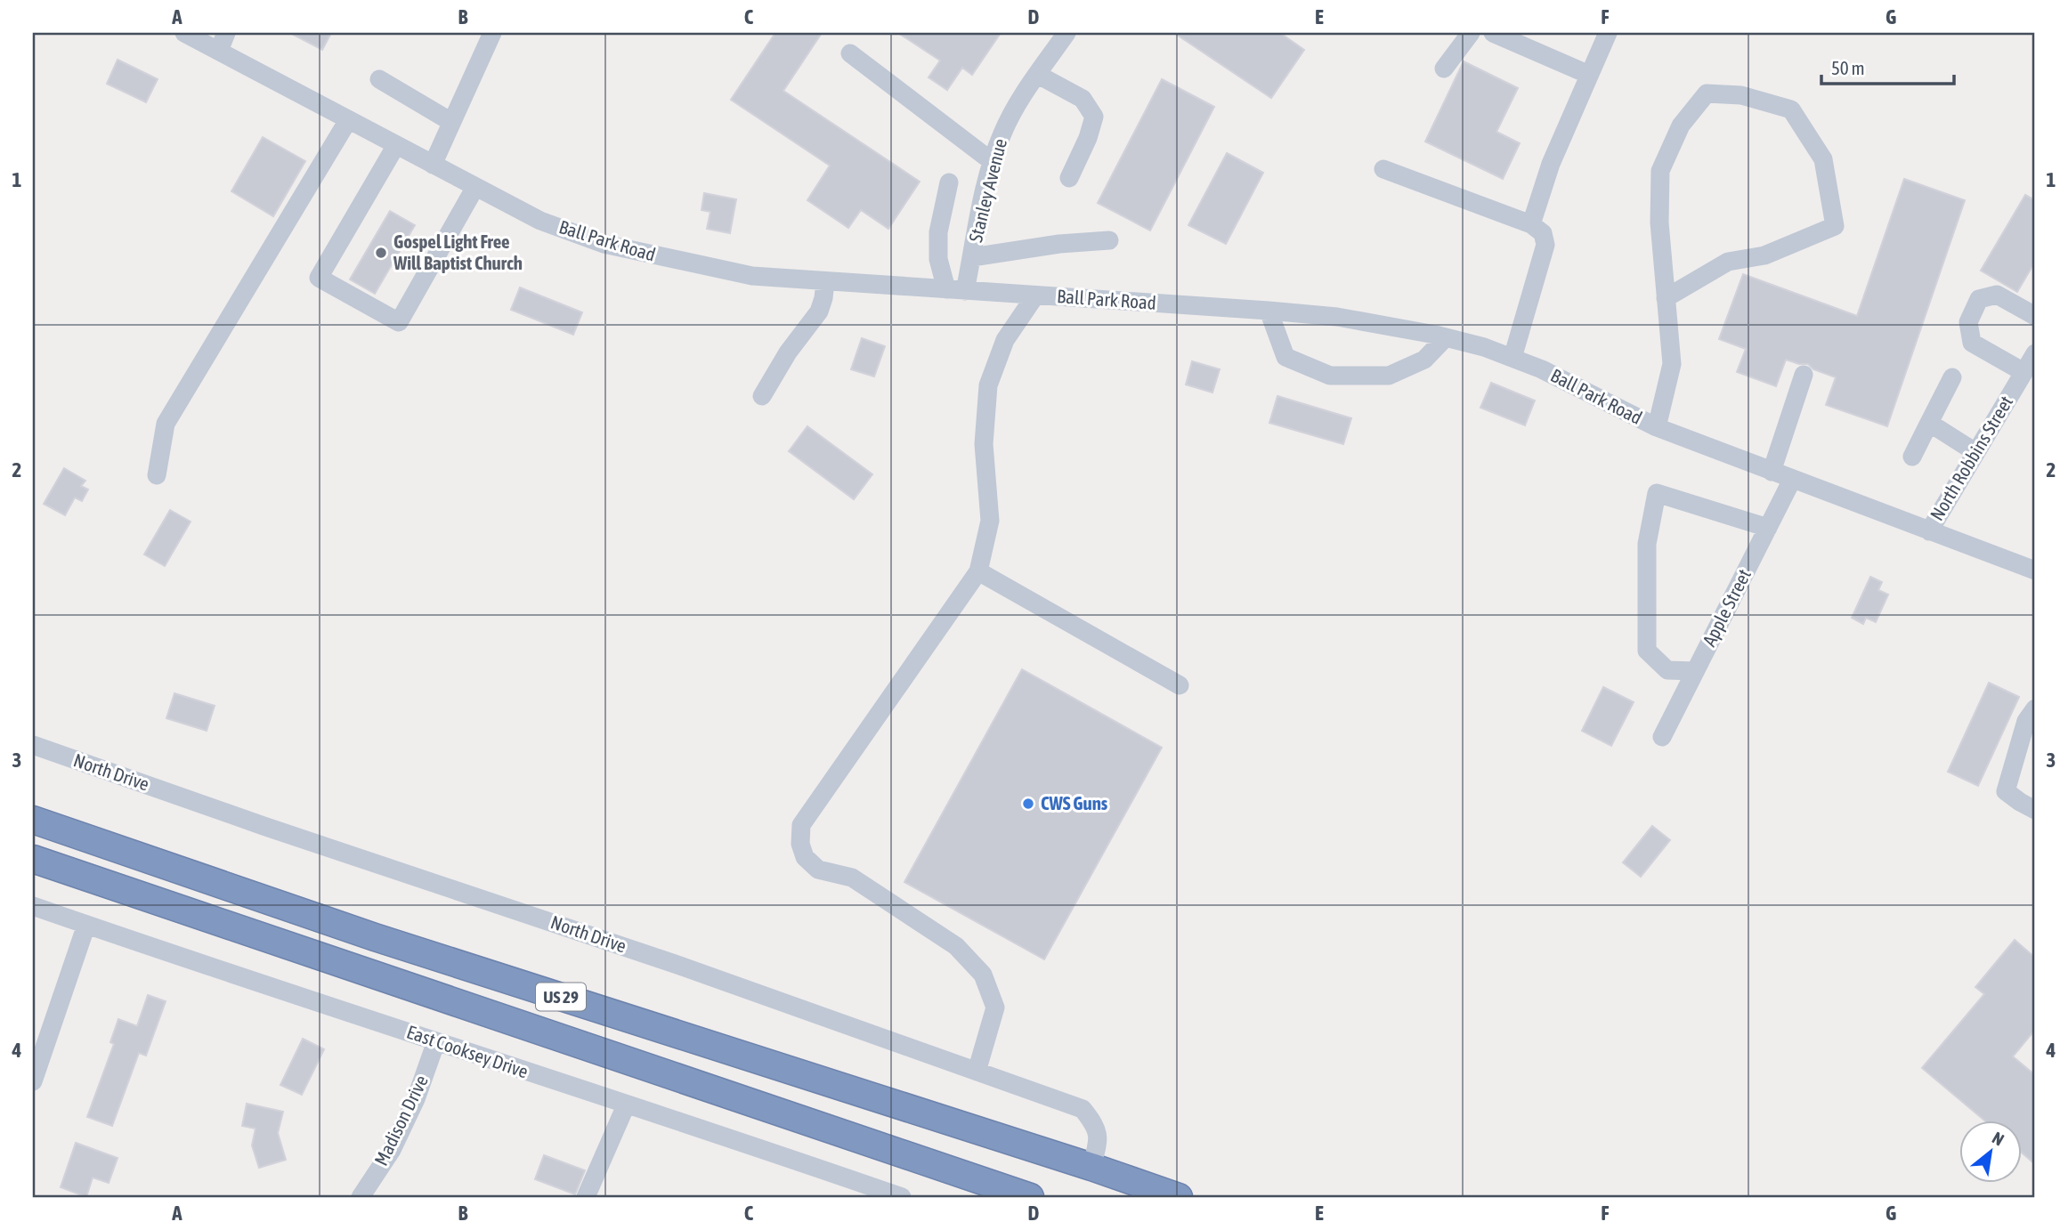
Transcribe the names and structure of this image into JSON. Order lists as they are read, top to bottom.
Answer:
{
  "streets": {
    "highway": ["US 29"],
    "street": [
      "Stanley Avenue",
      "Ball Park Road",
      "North Robbins Street",
      "Apple Street",
      "North Drive",
      "East Cooksey Drive",
      "Madison Drive"
    ]
  },
  "crossings": [
    ["Stanley Avenue", "Ball Park Road"],
    ["Ball Park Road", "North Robbins Street"],
    ["Ball Park Road", "Apple Street"],
    ["North Drive", "US 29"],
    ["East Cooksey Drive", "Madison Drive"]
  ],
  "places": ["Gospel Light Free Will Baptist Church", "CWS Guns"],
  "scale_bar": "50 m",
  "north": "top right",
  "grid": {
    "columns": [
      "A",
      "B",
      "C",
      "D",
      "E",
      "F",
      "G"
    ],
    "rows": [
      "1",
      "2",
      "3",
      "4"
    ]
  }
}
